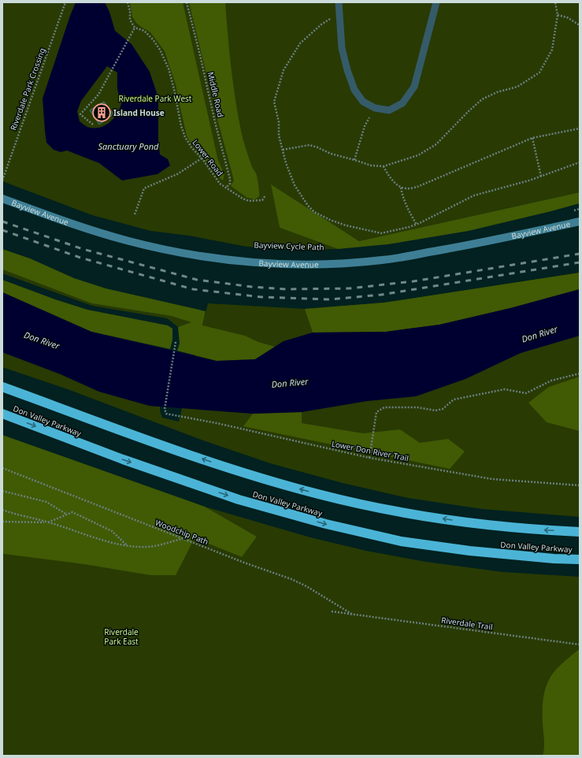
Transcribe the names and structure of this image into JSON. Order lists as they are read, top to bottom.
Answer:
{
  "streets": {
    "highway": ["Don Valley Parkway"],
    "main road": ["Bayview Avenue"],
    "path": [
      "Riverdale Park Crossing",
      "Middle Road",
      "Lower Road",
      "Lower Don River Trail",
      "Woodchip Path",
      "Riverdale Trail"
    ]
  },
  "crossings": [
    ["Middle Road", "Lower Road"],
    ["Woodchip Path", "Riverdale Trail"]
  ],
  "water": ["Sanctuary Pond", "Don River"],
  "parks": ["Riverdale Park West", "Riverdale Park East"],
  "places": {
    "building": ["Island House"]
  }
}
